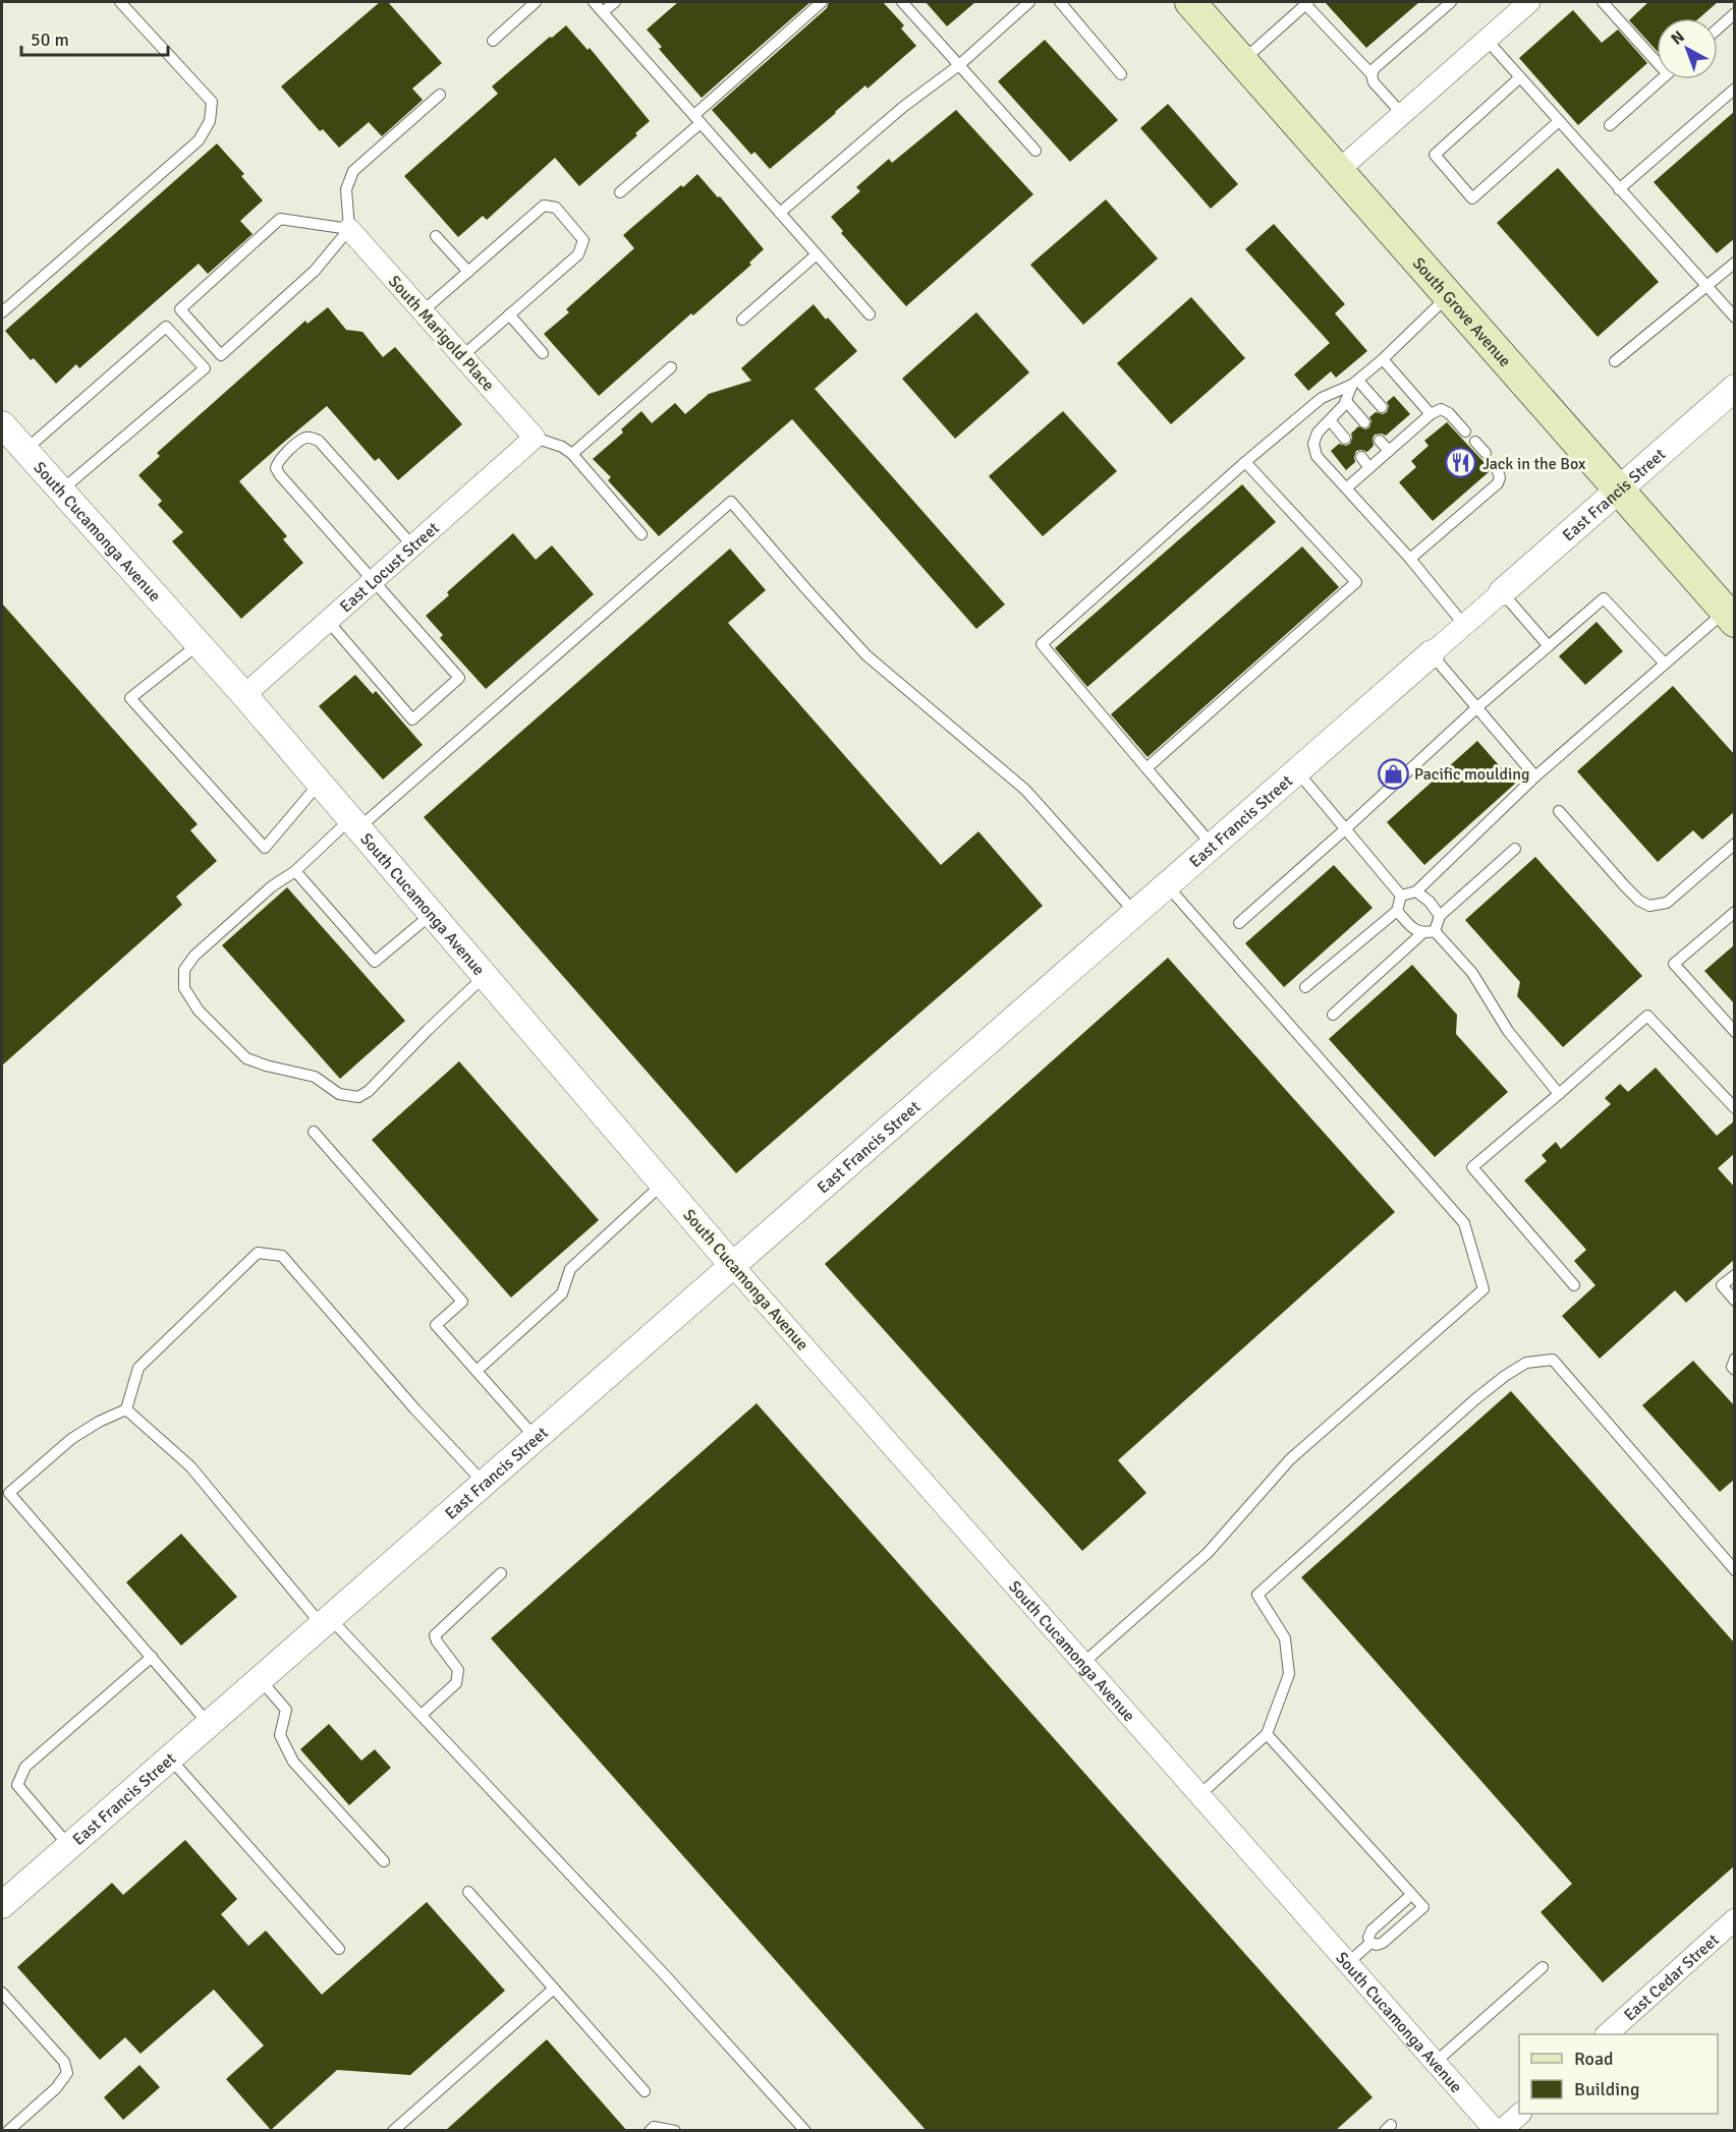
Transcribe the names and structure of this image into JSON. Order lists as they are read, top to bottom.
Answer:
{
  "streets": {
    "main road": ["South Grove Avenue"],
    "street": [
      "South Marigold Place",
      "East Francis Street",
      "South Cucamonga Avenue",
      "East Locust Street",
      "East Cedar Street"
    ]
  },
  "crossings": [
    ["South Grove Avenue", "East Francis Street"],
    ["South Marigold Place", "East Locust Street"],
    ["East Francis Street", "South Cucamonga Avenue"],
    ["South Cucamonga Avenue", "East Locust Street"]
  ],
  "places": {
    "restaurant": ["Jack in the Box"],
    "shop": ["Pacific moulding"]
  },
  "legend": ["Road", "Building"],
  "scale_bar": "50 m",
  "north": "top left"
}
